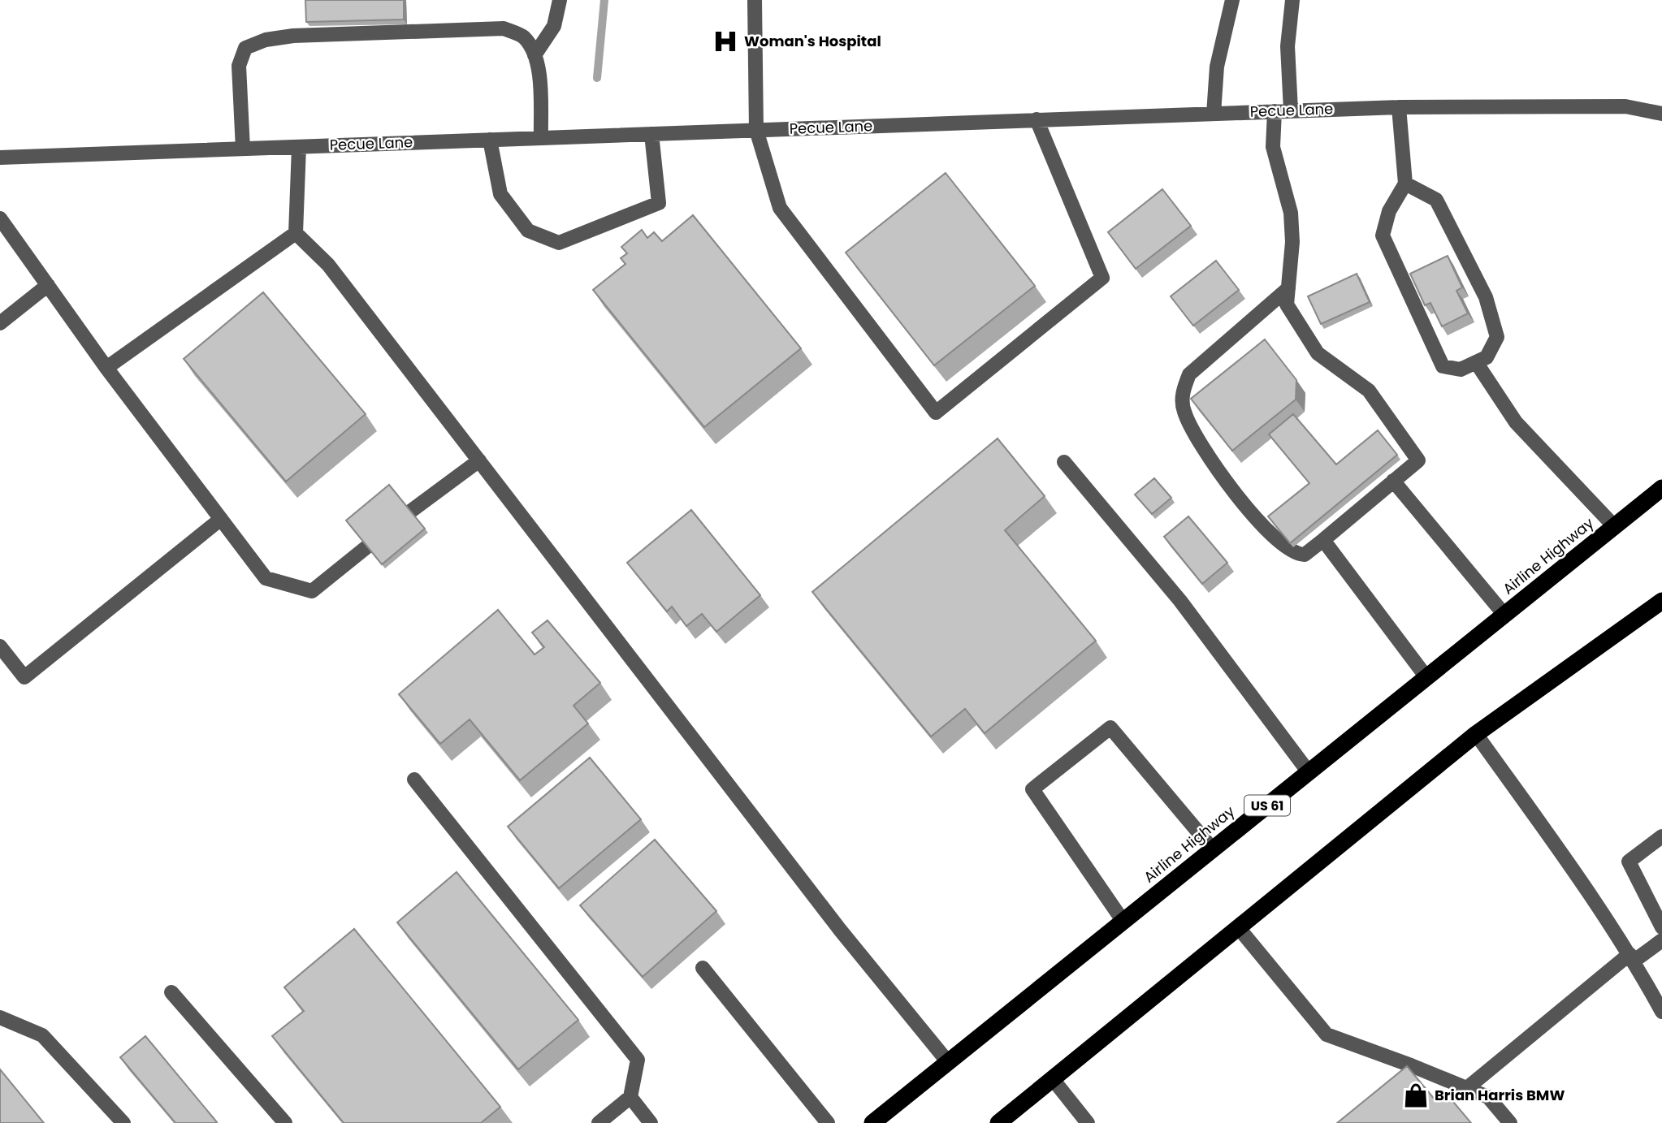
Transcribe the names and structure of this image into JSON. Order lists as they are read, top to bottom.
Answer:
{
  "streets": {
    "highway": ["Airline Highway", "US 61"],
    "street": ["Pecue Lane"]
  },
  "places": {
    "hospital": ["Woman's Hospital"],
    "shop": ["Brian Harris BMW"]
  }
}
